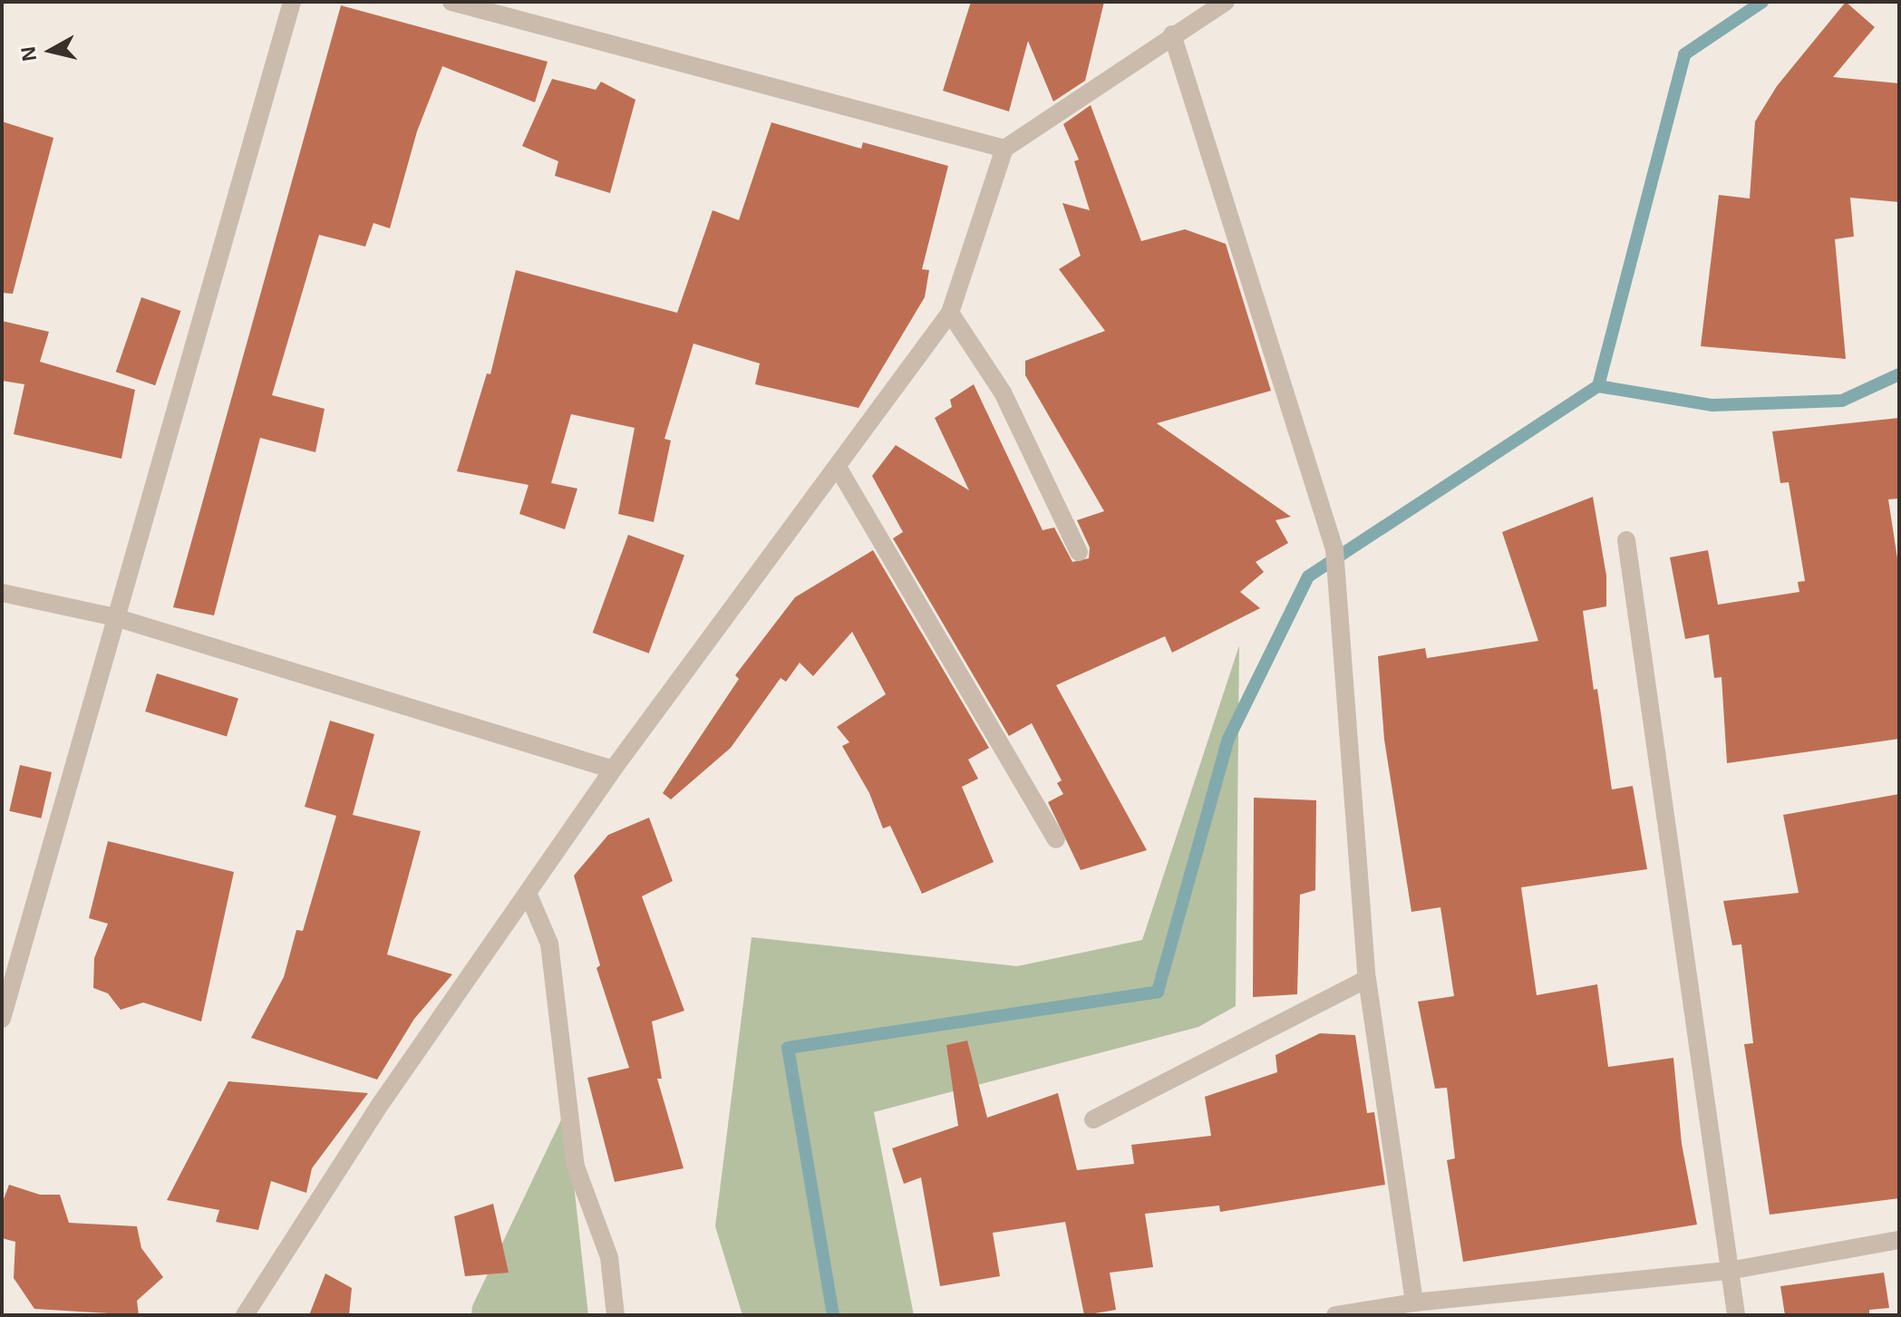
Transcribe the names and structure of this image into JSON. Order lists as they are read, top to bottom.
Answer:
{
  "north": "left"
}
